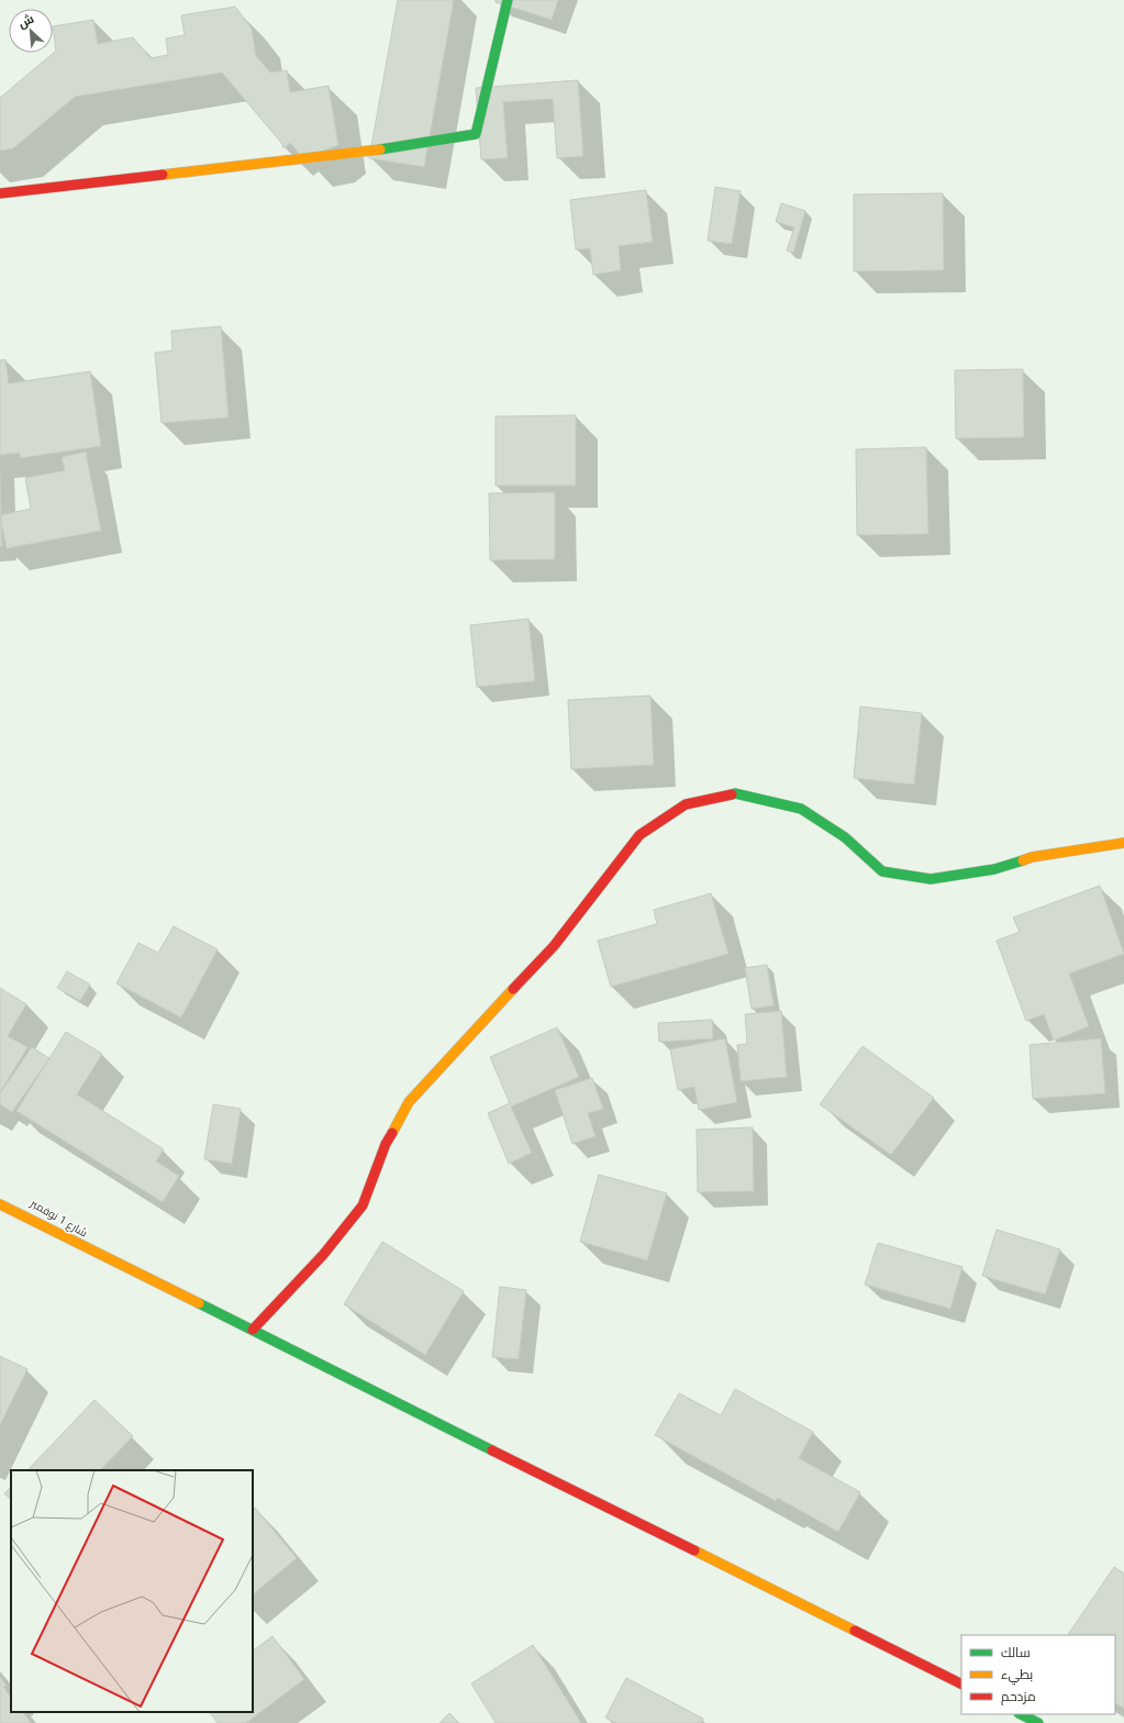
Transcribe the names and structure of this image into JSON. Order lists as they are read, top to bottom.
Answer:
{
  "streets": {
    "street": ["شارع 1 نوفمبر"]
  },
  "legend": ["سالك", "بطيء", "مزدحم"],
  "north": "top left"
}
